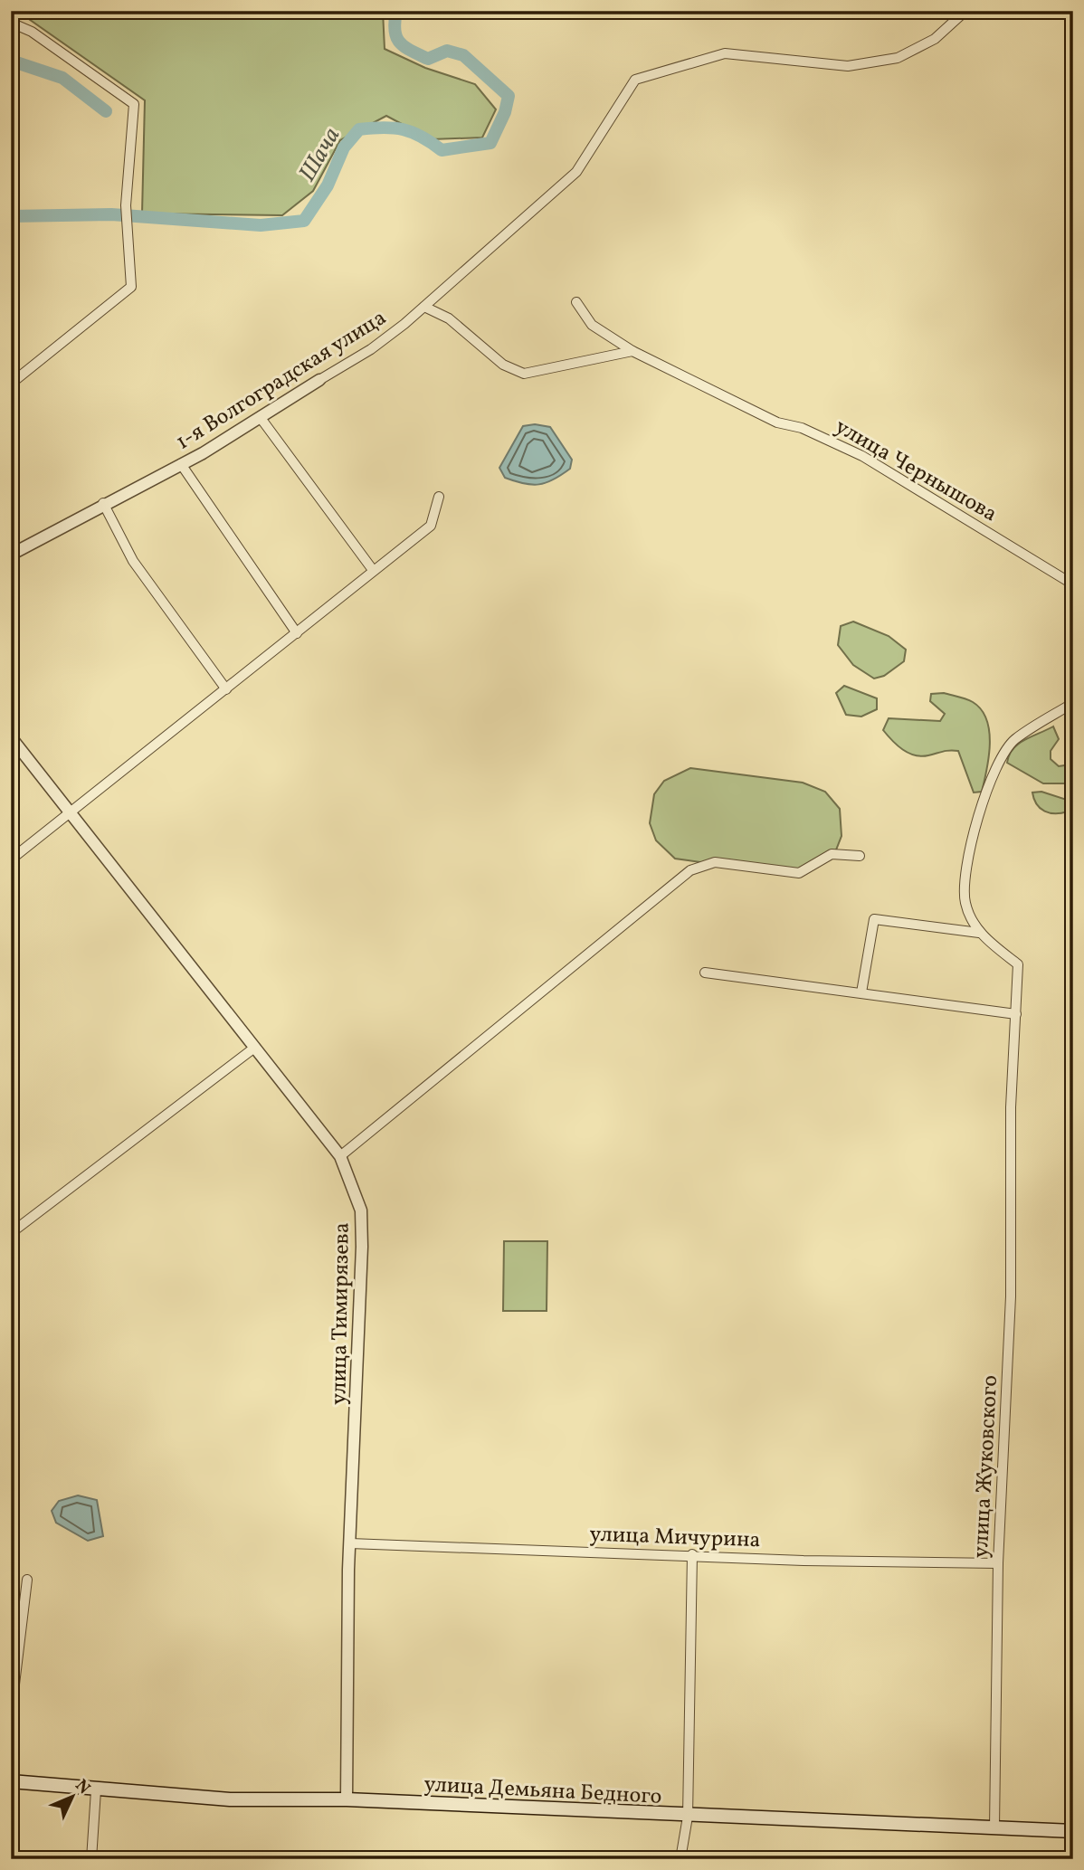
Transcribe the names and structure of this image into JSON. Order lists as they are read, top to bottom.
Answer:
{
  "streets": {
    "main road": ["улица Демьяна Бедного"],
    "street": [
      "1-я Волгоградская улица",
      "улица Чернышова",
      "улица Тимирязева",
      "улица Жуковского",
      "улица Мичурина"
    ]
  },
  "crossings": [
    ["улица Тимирязева", "улица Мичурина"],
    ["улица Тимирязева", "улица Демьяна Бедного"],
    ["улица Жуковского", "улица Мичурина"],
    ["улица Жуковского", "улица Демьяна Бедного"]
  ],
  "water": ["Шача"],
  "north": "top right"
}
